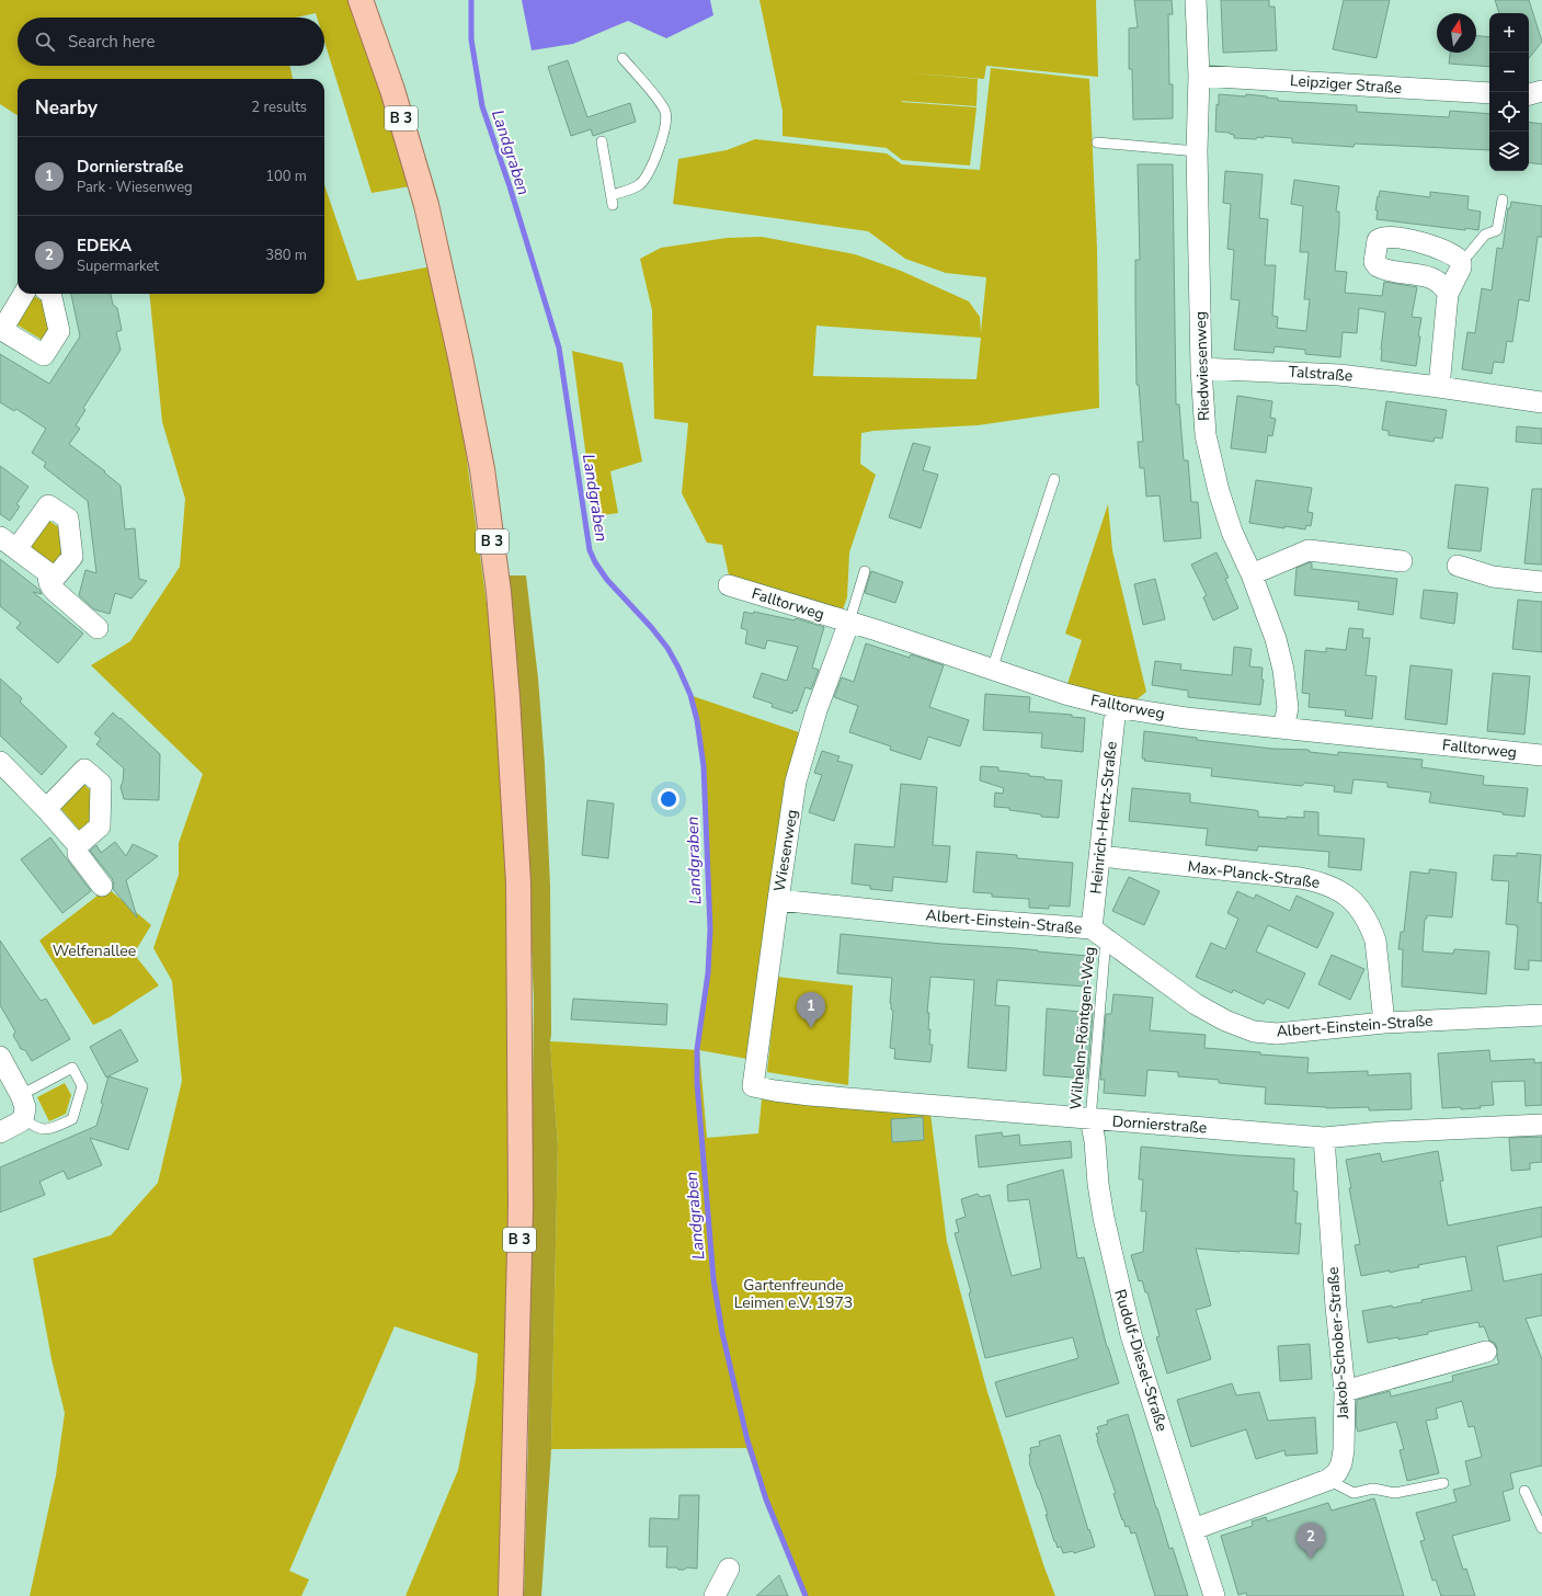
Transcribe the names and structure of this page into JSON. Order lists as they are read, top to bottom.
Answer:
{
  "streets": {
    "main road": ["B 3"],
    "street": [
      "Leipziger Straße",
      "Riedwiesenweg",
      "Talstraße",
      "Falltorweg",
      "Heinrich-Hertz-Straße",
      "Wiesenweg",
      "Max-Planck-Straße",
      "Albert-Einstein-Straße",
      "Dornierstraße",
      "Jakob-Schober-Straße",
      "Rudolf-Diesel-Straße"
    ],
    "lane": ["Wilhelm-Röntgen-Weg"]
  },
  "crossings": [
    ["Leipziger Straße", "Riedwiesenweg"],
    ["Riedwiesenweg", "Talstraße"],
    ["Riedwiesenweg", "Falltorweg"],
    ["Falltorweg", "Heinrich-Hertz-Straße"],
    ["Falltorweg", "Wiesenweg"],
    ["Heinrich-Hertz-Straße", "Max-Planck-Straße"],
    ["Heinrich-Hertz-Straße", "Albert-Einstein-Straße"],
    ["Heinrich-Hertz-Straße", "Wilhelm-Röntgen-Weg"],
    ["Wiesenweg", "Albert-Einstein-Straße"],
    ["Wiesenweg", "Dornierstraße"],
    ["Max-Planck-Straße", "Albert-Einstein-Straße"],
    ["Albert-Einstein-Straße", "Wilhelm-Röntgen-Weg"],
    ["Wilhelm-Röntgen-Weg", "Dornierstraße"],
    ["Wilhelm-Röntgen-Weg", "Rudolf-Diesel-Straße"],
    ["Dornierstraße", "Jakob-Schober-Straße"],
    ["Dornierstraße", "Rudolf-Diesel-Straße"]
  ],
  "water": ["Landgraben"],
  "parks": ["Welfenallee", "Gartenfreunde Leimen e.V. 1973"],
  "north": "top",
  "page": {
    "map_buttons": ["+", "−"],
    "search": "Search here",
    "heading": ["Nearby", "2 results"],
    "list": [
      {
        "mark": "1",
        "name": "Dornierstraße",
        "note": "Park · Wiesenweg",
        "value": "100 m"
      },
      {
        "mark": "2",
        "name": "EDEKA",
        "note": "Supermarket",
        "value": "380 m"
      }
    ],
    "pins": ["1", "2"]
  }
}
